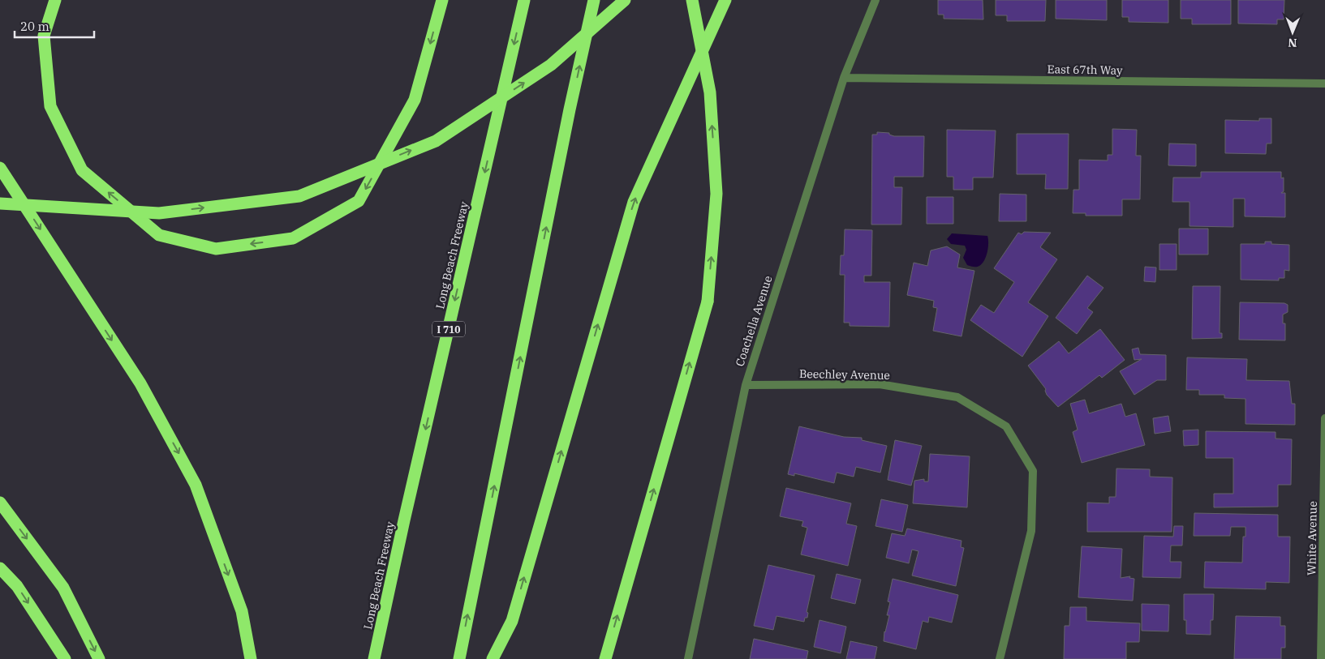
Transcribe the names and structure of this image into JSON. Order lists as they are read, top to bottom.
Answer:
{
  "streets": {
    "highway": ["Long Beach Freeway", "I 710"],
    "street": [
      "East 67th Way",
      "Coachella Avenue",
      "Beechley Avenue",
      "White Avenue"
    ]
  },
  "crossings": [
    ["East 67th Way", "Coachella Avenue"],
    ["Coachella Avenue", "Beechley Avenue"]
  ],
  "scale_bar": "20 m",
  "north": "bottom"
}
